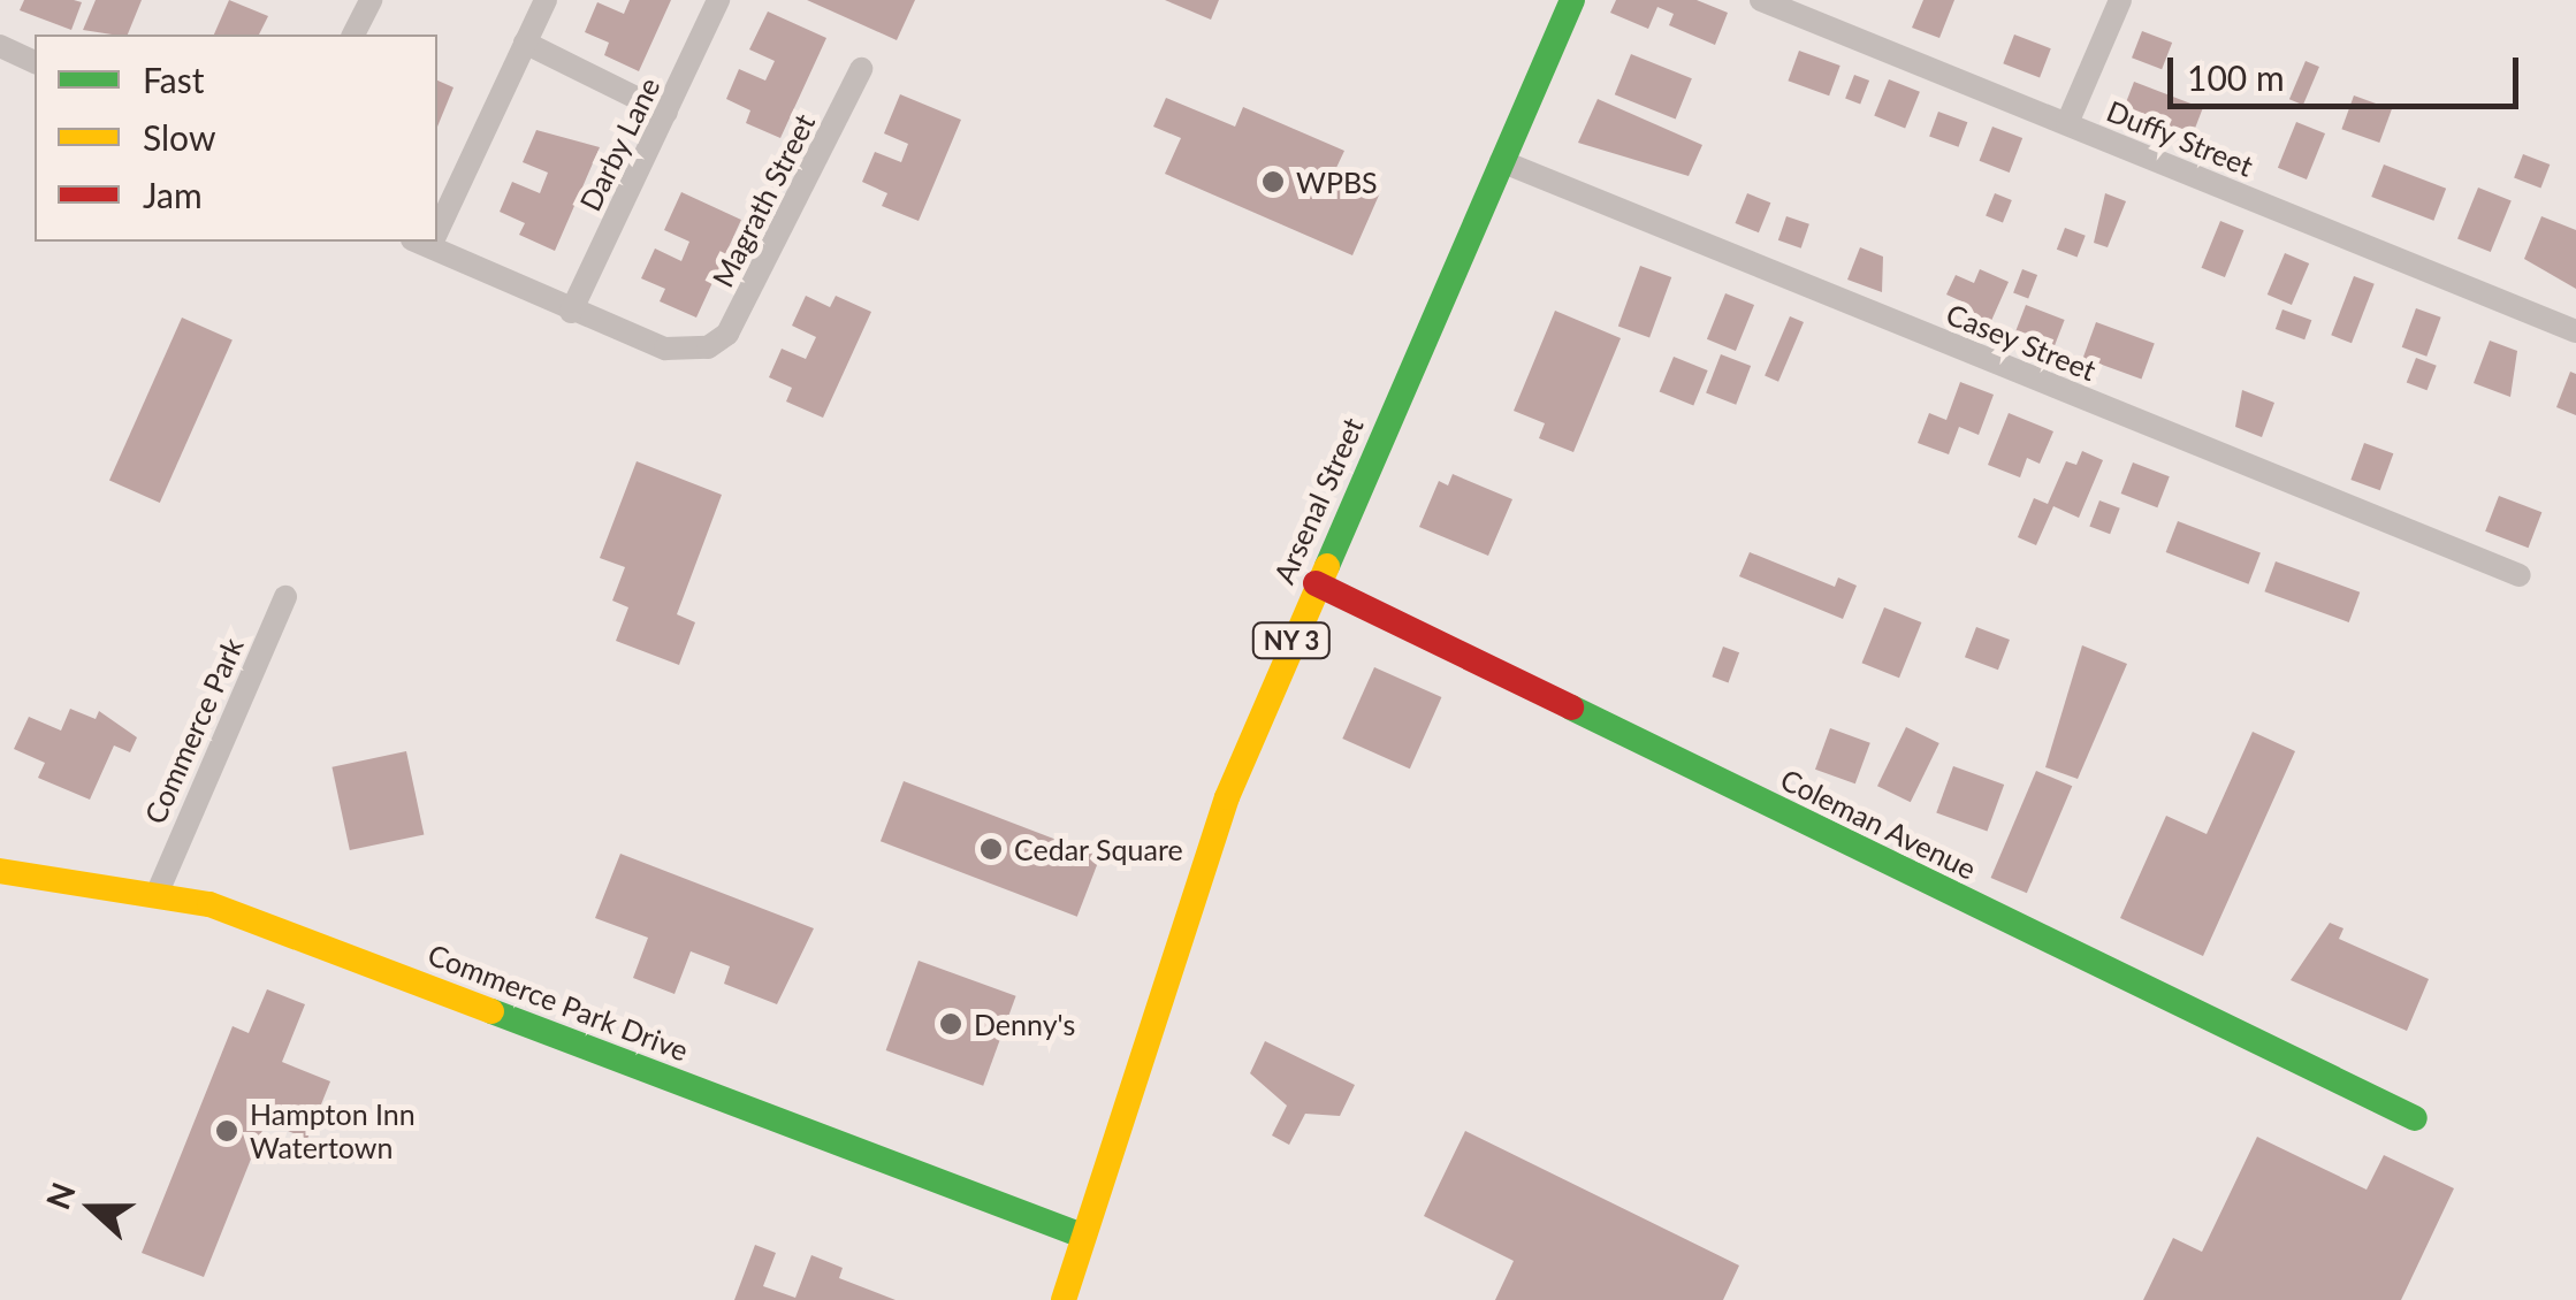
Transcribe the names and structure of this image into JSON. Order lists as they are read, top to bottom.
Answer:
{
  "streets": {
    "main road": [
      "Arsenal Street",
      "NY 3",
      "Coleman Avenue",
      "Commerce Park Drive"
    ],
    "street": [
      "Duffy Street",
      "Darby Lane",
      "Magrath Street",
      "Casey Street",
      "Commerce Park"
    ]
  },
  "crossings": [
    ["Darby Lane", "Magrath Street"],
    ["Casey Street", "Arsenal Street"],
    ["Arsenal Street", "Coleman Avenue"],
    ["Arsenal Street", "Commerce Park Drive"],
    ["Commerce Park", "Commerce Park Drive"]
  ],
  "places": [
    "WPBS",
    "Cedar Square",
    "Denny's",
    "Hampton Inn Watertown"
  ],
  "legend": ["Fast", "Slow", "Jam"],
  "scale_bar": "100 m",
  "north": "left"
}
